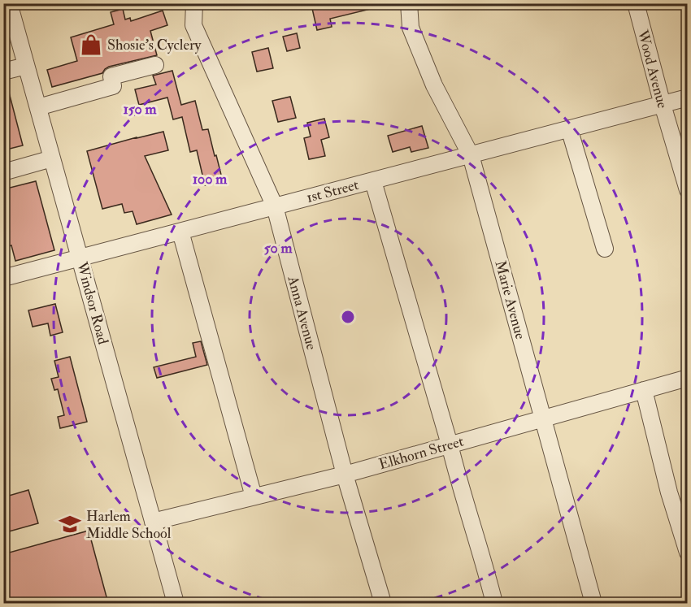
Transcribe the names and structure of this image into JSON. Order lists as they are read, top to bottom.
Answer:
{
  "streets": {
    "street": [
      "Wood Avenue",
      "1st Street",
      "Marie Avenue",
      "Windsor Road",
      "Anna Avenue",
      "Elkhorn Street"
    ]
  },
  "crossings": [
    ["Wood Avenue", "1st Street"],
    ["1st Street", "Marie Avenue"],
    ["1st Street", "Windsor Road"],
    ["1st Street", "Anna Avenue"],
    ["Marie Avenue", "Elkhorn Street"],
    ["Windsor Road", "Elkhorn Street"],
    ["Anna Avenue", "Elkhorn Street"]
  ],
  "places": {
    "shop": ["Shosie's Cyclery"],
    "school or university": ["Harlem Middle School"]
  },
  "rings": ["150 m", "100 m", "50 m"]
}
